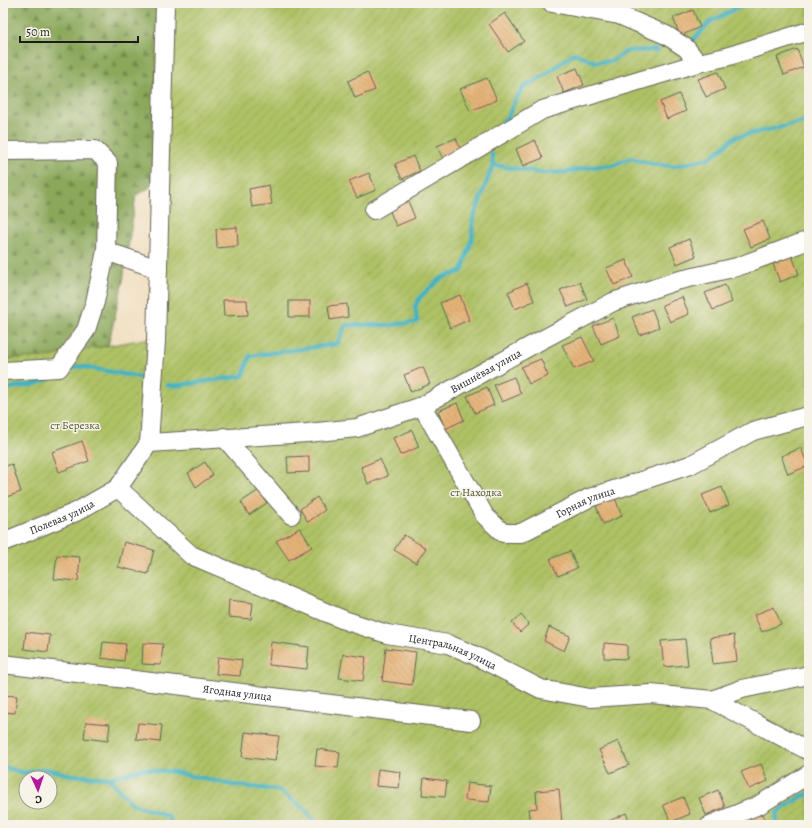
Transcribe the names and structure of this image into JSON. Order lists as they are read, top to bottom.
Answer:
{
  "streets": {
    "street": [
      "Вишнёвая улица",
      "Горная улица",
      "Полевая улица",
      "Центральная улица",
      "Ягодная улица"
    ]
  },
  "crossings": [
    ["Вишнёвая улица", "Горная улица"],
    ["Полевая улица", "Центральная улица"]
  ],
  "parks": ["ст Березка", "ст Находка"],
  "scale_bar": "50 m",
  "north": "bottom"
}
